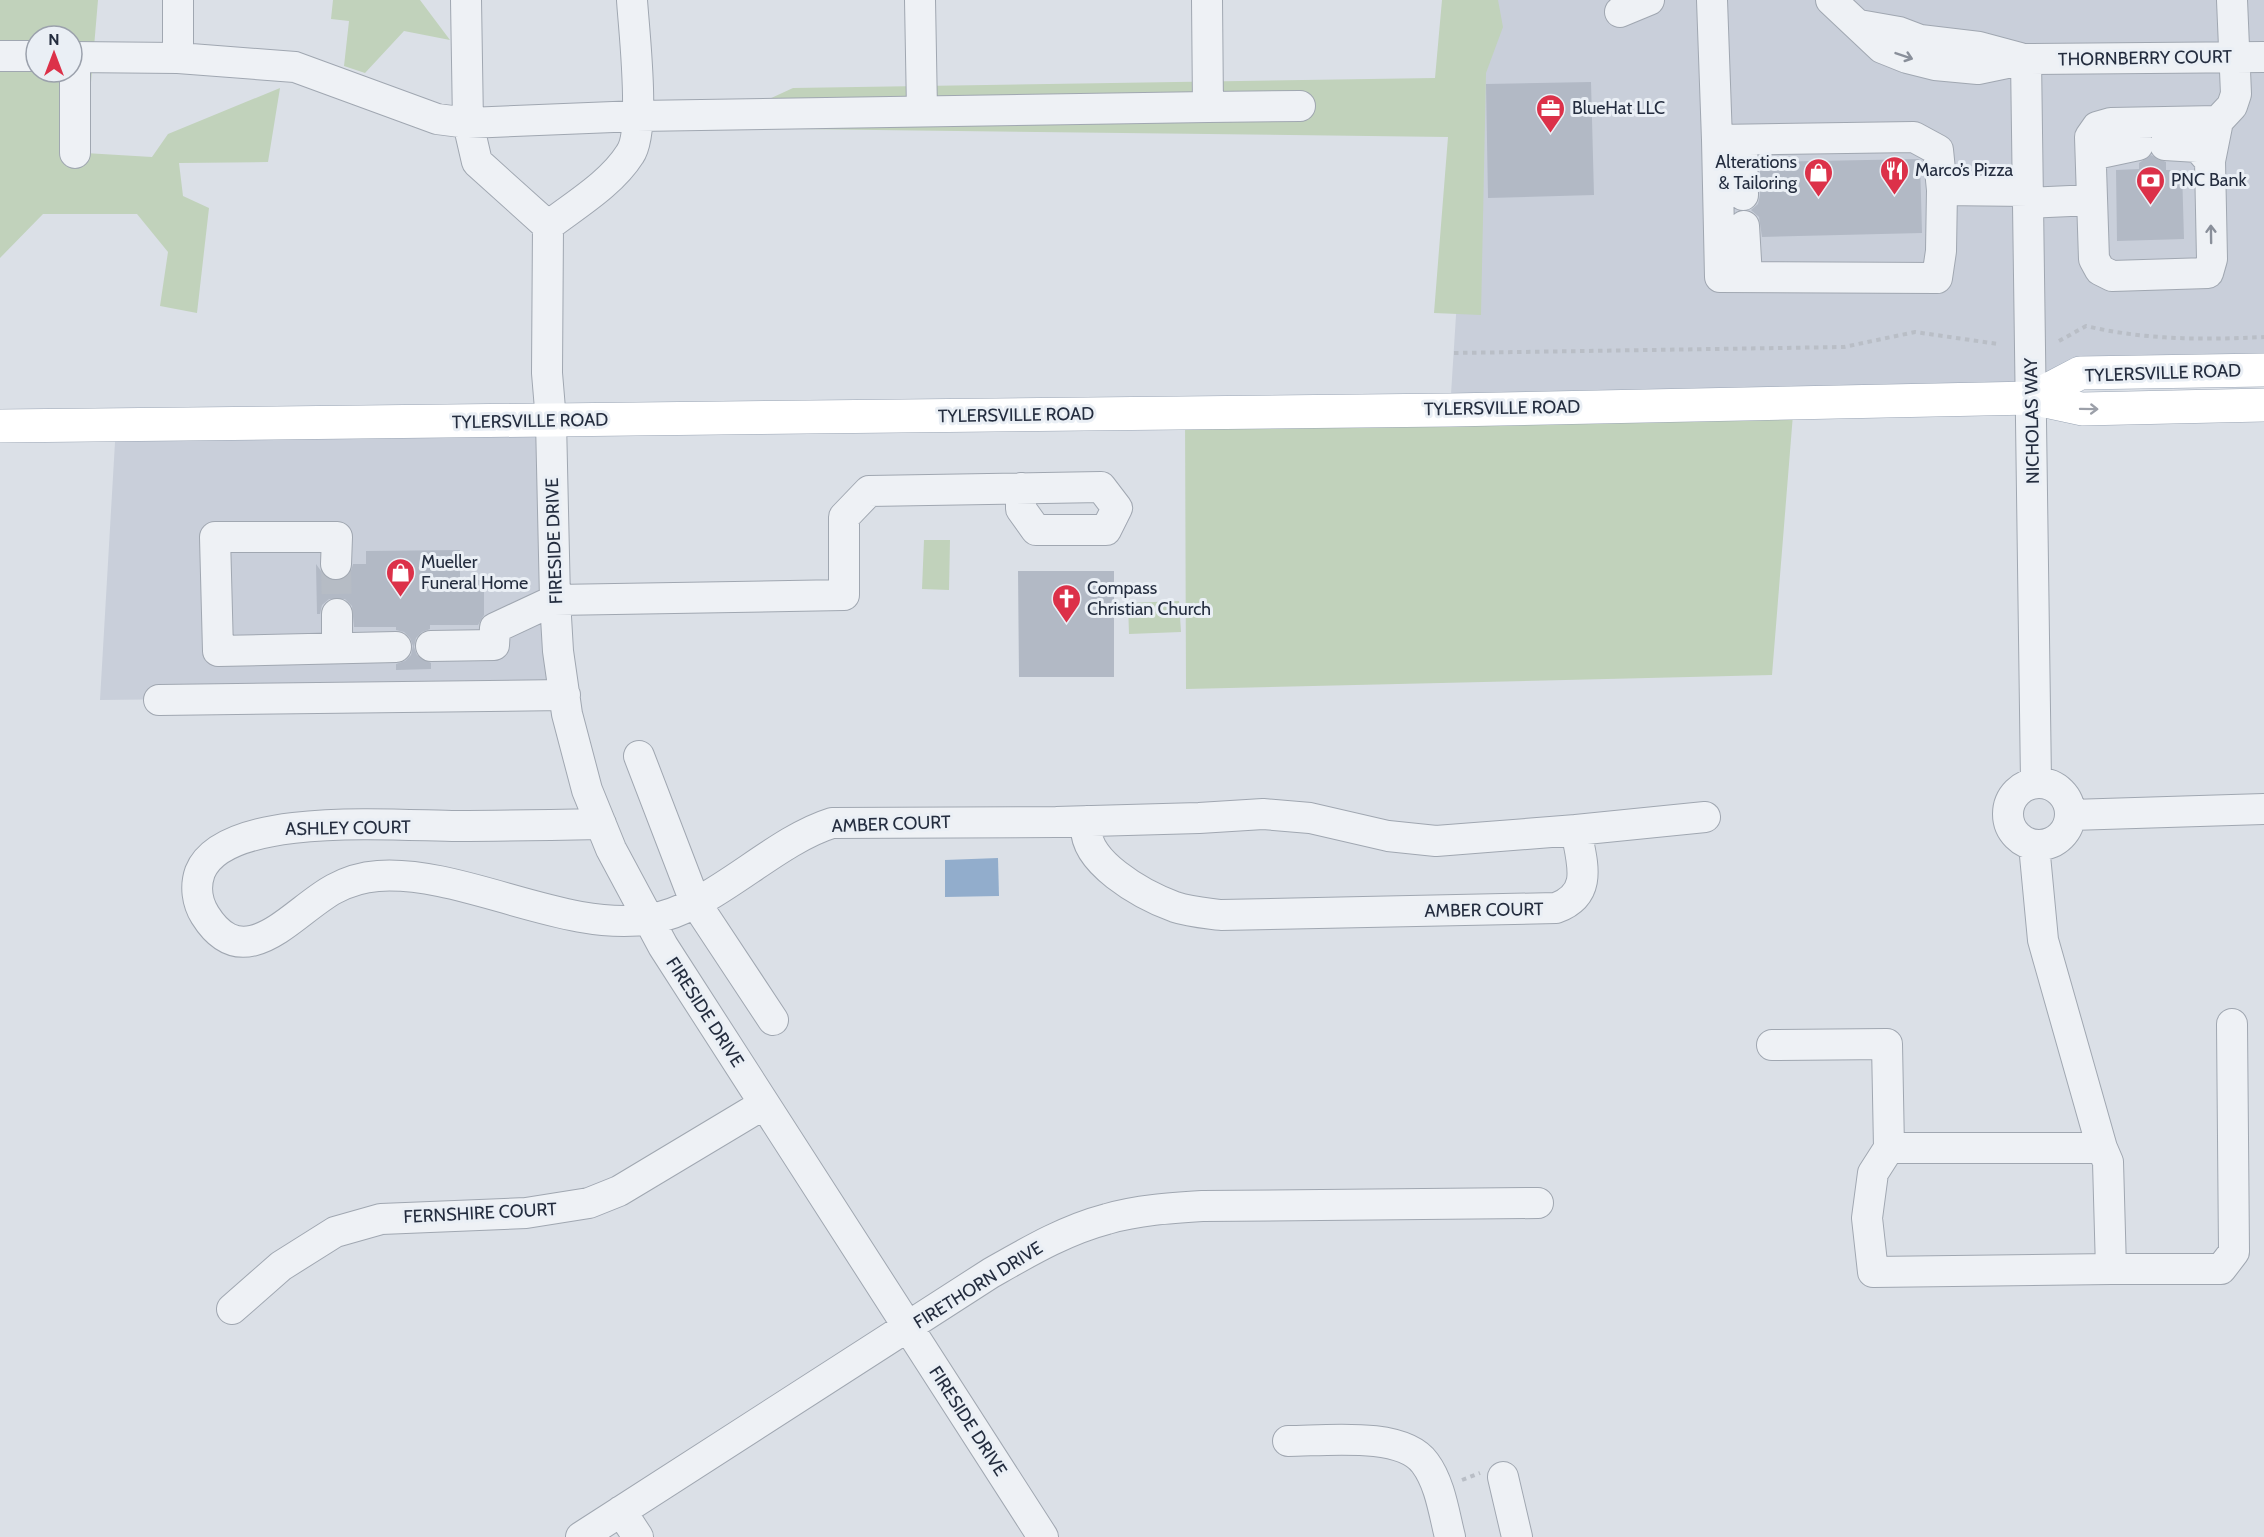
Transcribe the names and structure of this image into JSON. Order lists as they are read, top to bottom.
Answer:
{
  "streets": {
    "main road": ["TYLERSVILLE ROAD"],
    "street": [
      "THORNBERRY COURT",
      "NICHOLAS WAY",
      "FIRESIDE DRIVE",
      "AMBER COURT",
      "ASHLEY COURT",
      "FERNSHIRE COURT",
      "FIRETHORN DRIVE"
    ]
  },
  "crossings": [
    ["THORNBERRY COURT", "NICHOLAS WAY"],
    ["TYLERSVILLE ROAD", "NICHOLAS WAY"],
    ["TYLERSVILLE ROAD", "FIRESIDE DRIVE"],
    ["FIRESIDE DRIVE", "AMBER COURT"],
    ["FIRESIDE DRIVE", "ASHLEY COURT"],
    ["FIRESIDE DRIVE", "FERNSHIRE COURT"],
    ["FIRESIDE DRIVE", "FIRETHORN DRIVE"],
    ["AMBER COURT", "ASHLEY COURT"]
  ],
  "places": {
    "office": ["BlueHat LLC"],
    "restaurant": ["Marco’s Pizza"],
    "shop": ["Alterations & Tailoring", "Mueller Funeral Home"],
    "bank": ["PNC Bank"],
    "church": ["Compass Christian Church"]
  },
  "north": "top"
}
